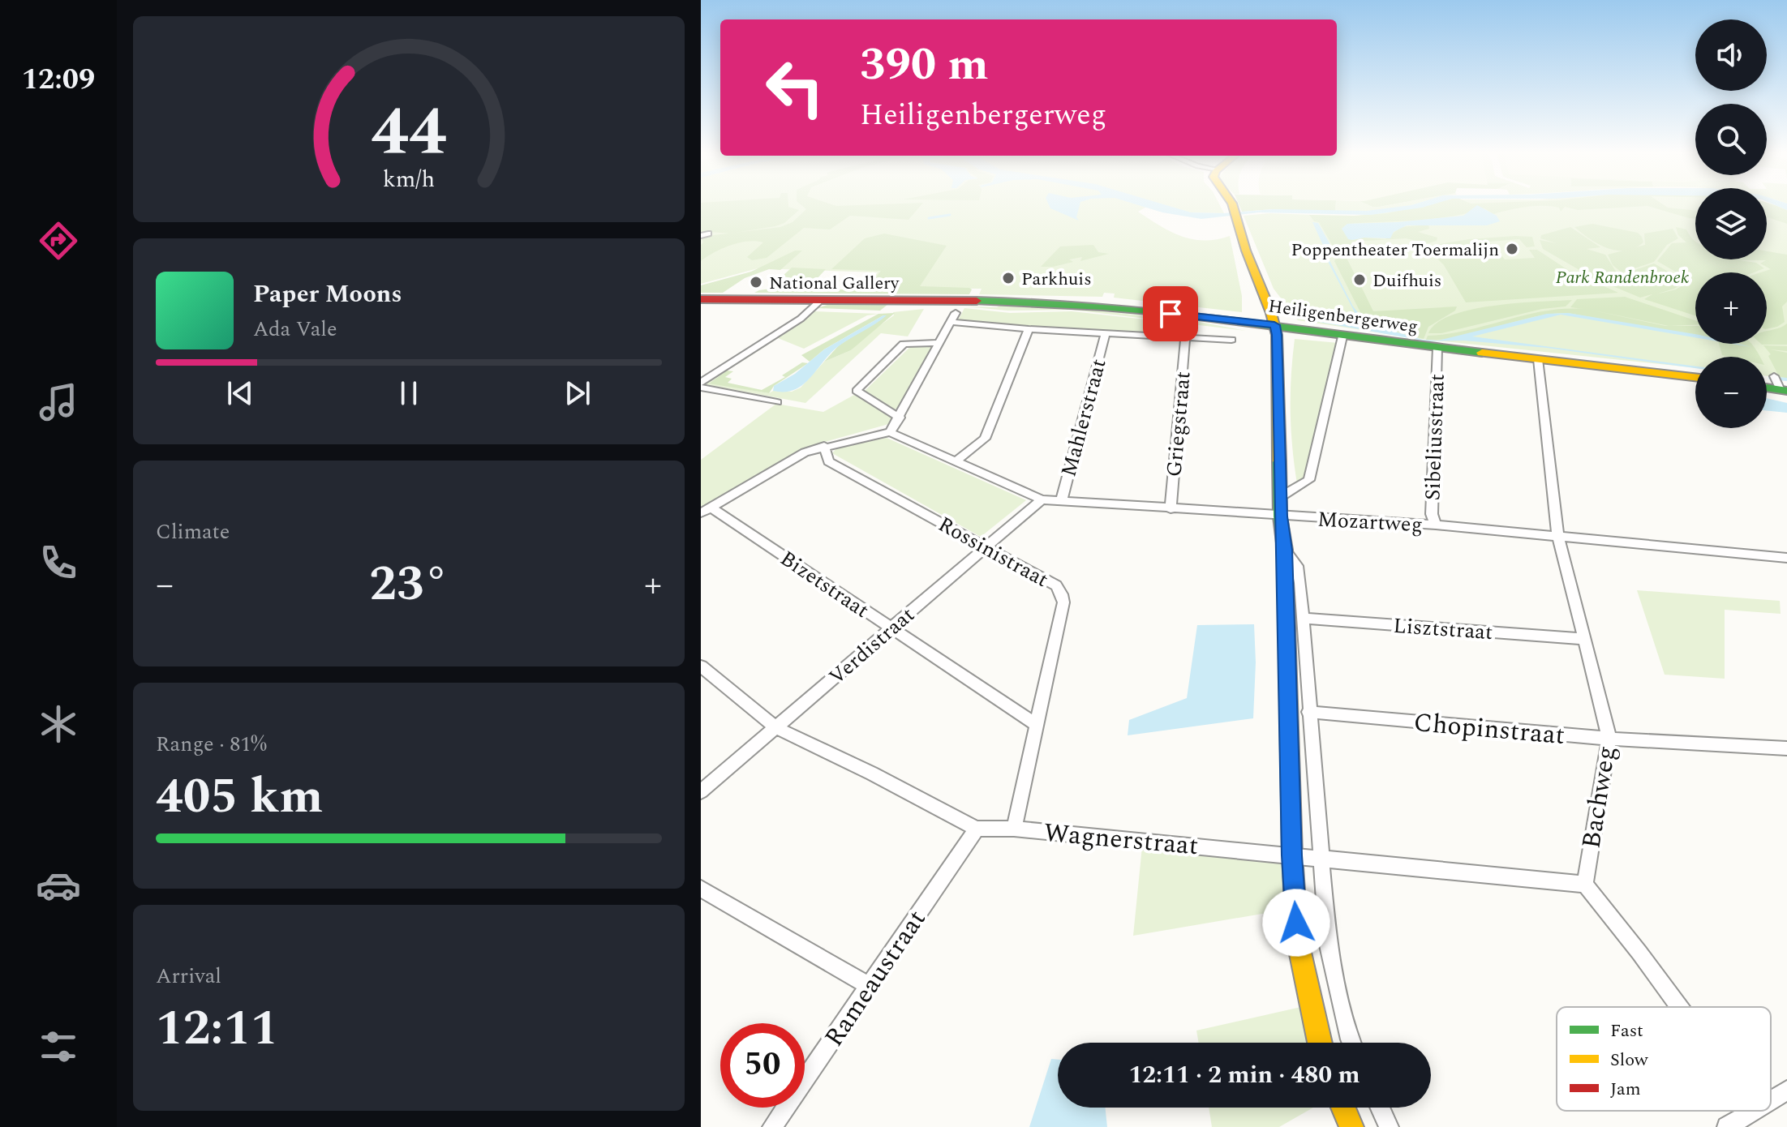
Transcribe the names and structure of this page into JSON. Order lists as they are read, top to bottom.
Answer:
{
  "streets": {
    "main road": ["Heiligenbergerweg"],
    "street": [
      "Mahlerstraat",
      "Griegstraat",
      "Sibeliusstraat",
      "Mozartweg",
      "Rossinistraat",
      "Bizetstraat",
      "Lisztstraat",
      "Verdistraat",
      "Chopinstraat",
      "Bachweg",
      "Wagnerstraat",
      "Rameaustraat"
    ]
  },
  "crossings": [
    ["Heiligenbergerweg", "Sibeliusstraat"],
    ["Heiligenbergerweg", "Bachweg"],
    ["Mahlerstraat", "Mozartweg"],
    ["Griegstraat", "Mozartweg"],
    ["Sibeliusstraat", "Mozartweg"],
    ["Mozartweg", "Verdistraat"],
    ["Mozartweg", "Bachweg"],
    ["Rossinistraat", "Bizetstraat"],
    ["Rossinistraat", "Verdistraat"],
    ["Rossinistraat", "Wagnerstraat"],
    ["Bizetstraat", "Verdistraat"],
    ["Lisztstraat", "Bachweg"],
    ["Verdistraat", "Wagnerstraat"],
    ["Chopinstraat", "Bachweg"],
    ["Bachweg", "Wagnerstraat"],
    ["Wagnerstraat", "Rameaustraat"]
  ],
  "parks": ["Park Randenbroek"],
  "places": [
    "Poppentheater Toermalijn",
    "Parkhuis",
    "Duifhuis",
    "National Gallery"
  ],
  "legend": ["Fast", "Slow", "Jam"],
  "page": {
    "tabs": "12:09",
    "map_buttons": ["+", "−"],
    "turn": ["390 m", "Heiligenbergerweg"],
    "song": ["Paper Moons", "Ada Vale"],
    "tile": [
      "Climate",
      ["Range · 81%", "405 km"],
      ["Arrival", "12:11"]
    ],
    "heat": ["−", "23°", "+"],
    "limit": "50",
    "trip": "12:11 · 2 min · 480 m",
    "gauge": ["44", "km/h"]
  }
}
